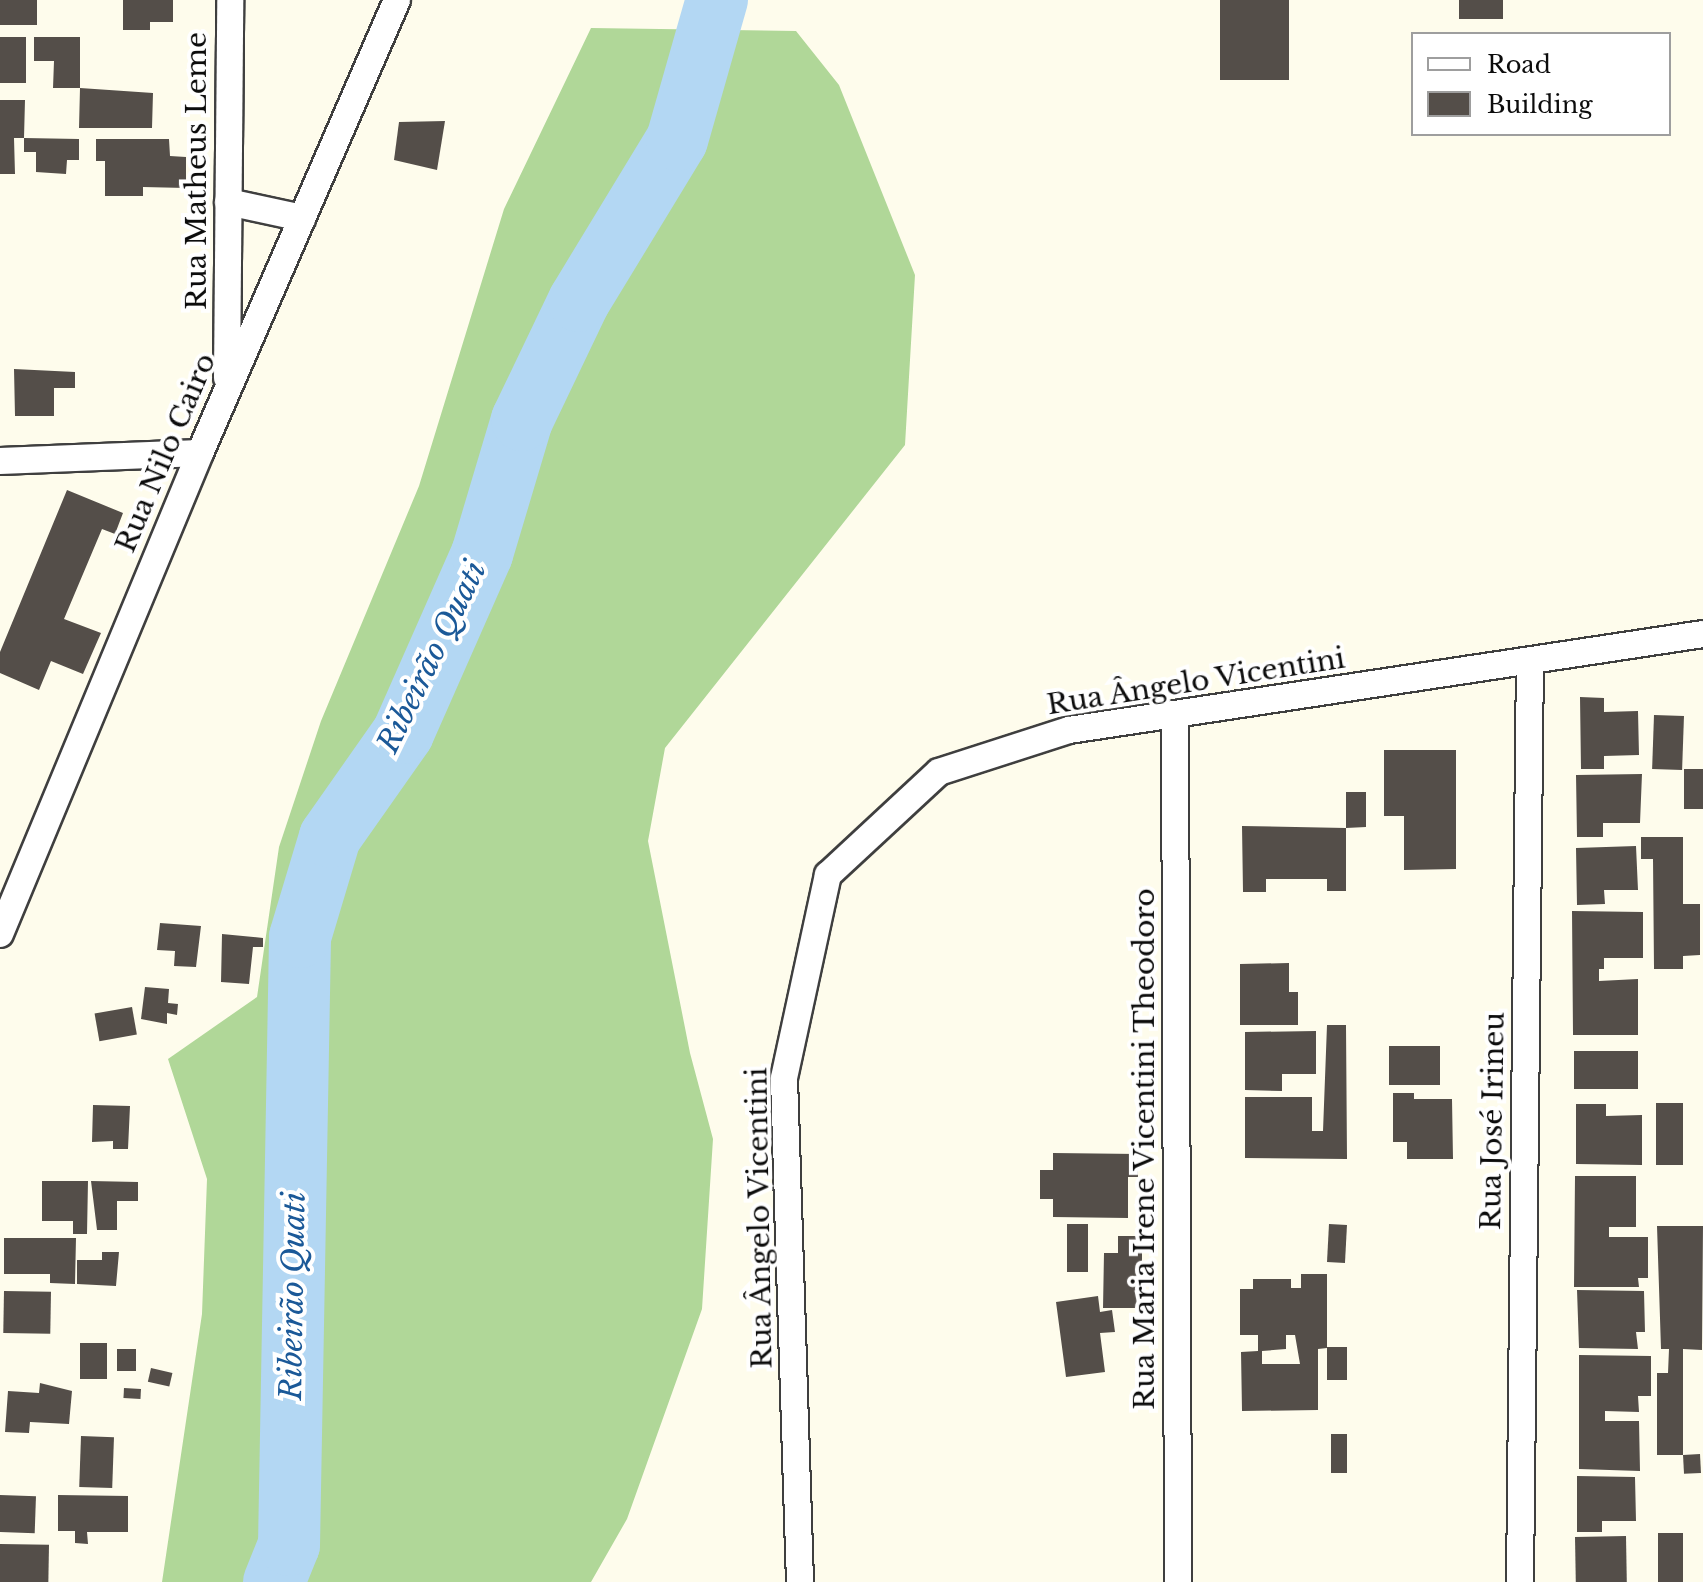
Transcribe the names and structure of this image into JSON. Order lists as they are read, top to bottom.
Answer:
{
  "streets": {
    "street": [
      "Rua Matheus Leme",
      "Rua Nilo Cairo",
      "Rua Ângelo Vicentini",
      "Rua José Irineu",
      "Rua Maria Irene Vicentini Theodoro"
    ]
  },
  "crossings": [
    ["Rua Matheus Leme", "Rua Nilo Cairo"],
    ["Rua Ângelo Vicentini", "Rua José Irineu"],
    ["Rua Ângelo Vicentini", "Rua Maria Irene Vicentini Theodoro"]
  ],
  "water": ["Ribeirão Quati"],
  "legend": ["Road", "Building"]
}
